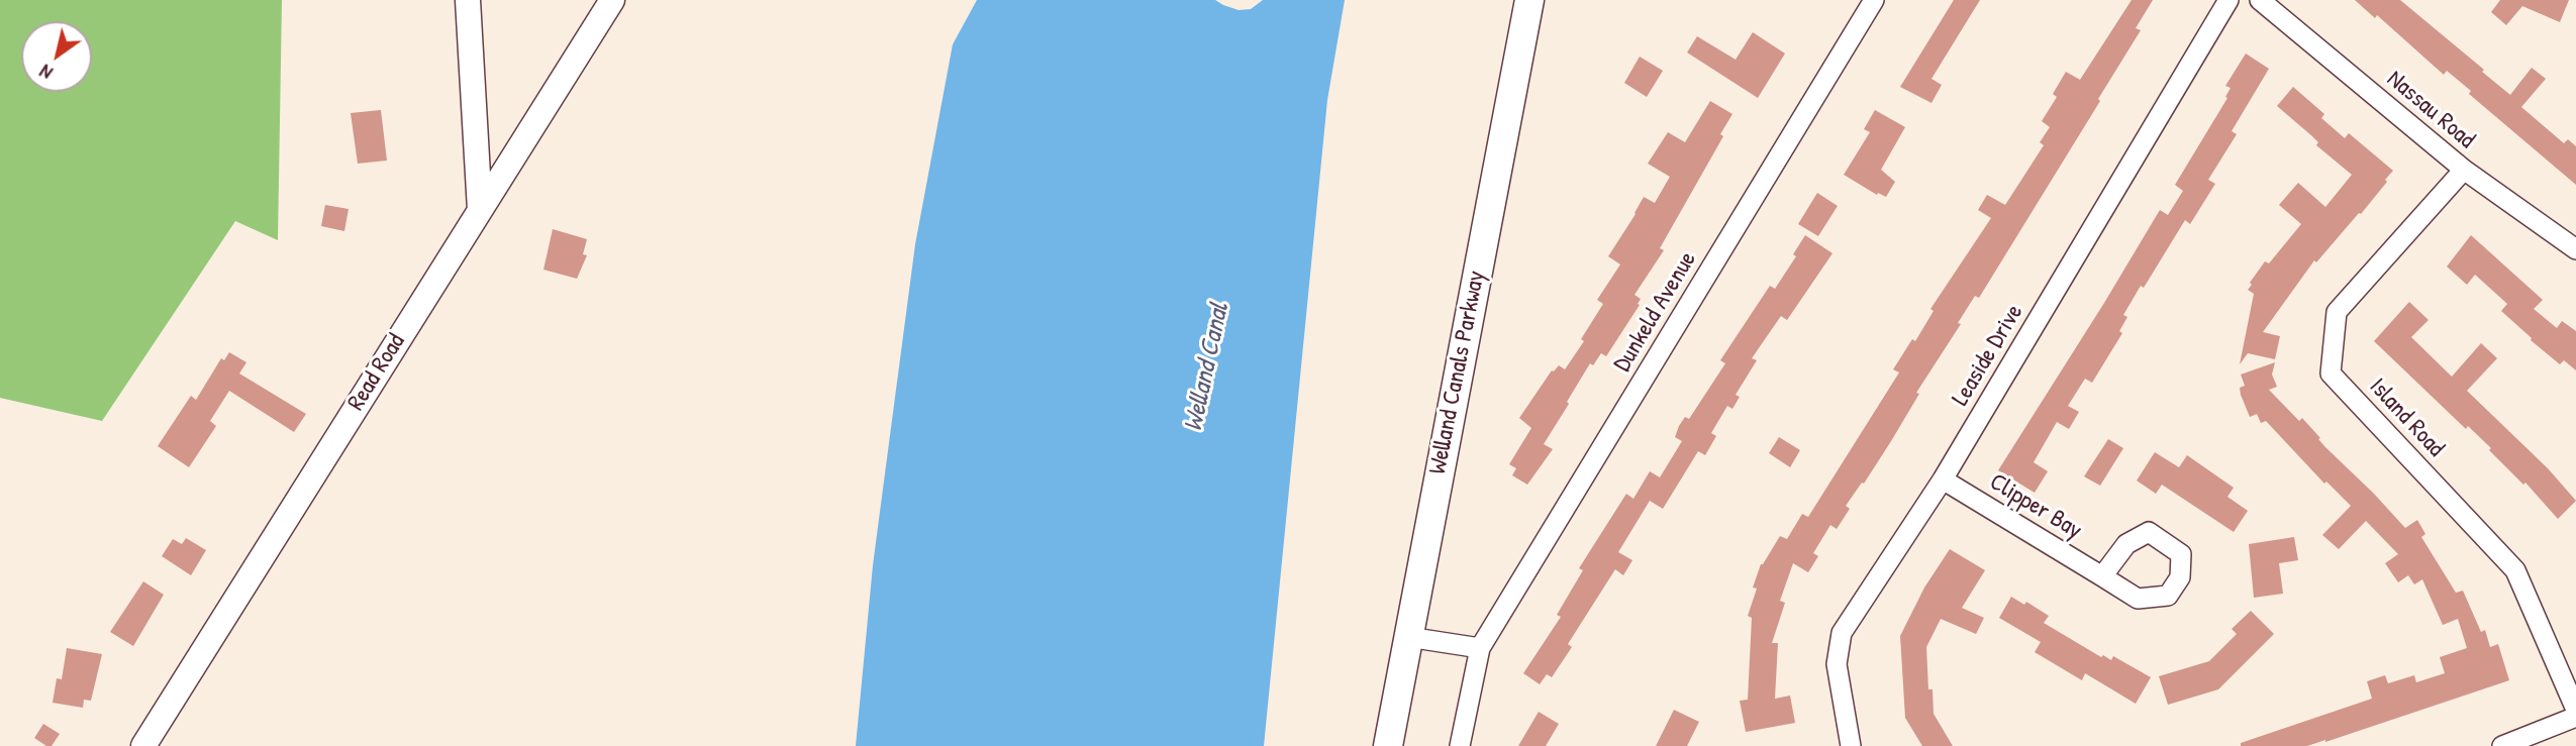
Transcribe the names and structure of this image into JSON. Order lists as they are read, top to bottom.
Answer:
{
  "streets": {
    "main road": ["Welland Canals Parkway"],
    "street": [
      "Nassau Road",
      "Dunkeld Avenue",
      "Leaside Drive",
      "Read Road",
      "Island Road",
      "Clipper Bay"
    ]
  },
  "crossings": [
    ["Nassau Road", "Island Road"],
    ["Leaside Drive", "Clipper Bay"]
  ],
  "water": ["Welland Canal"],
  "north": "bottom left"
}
